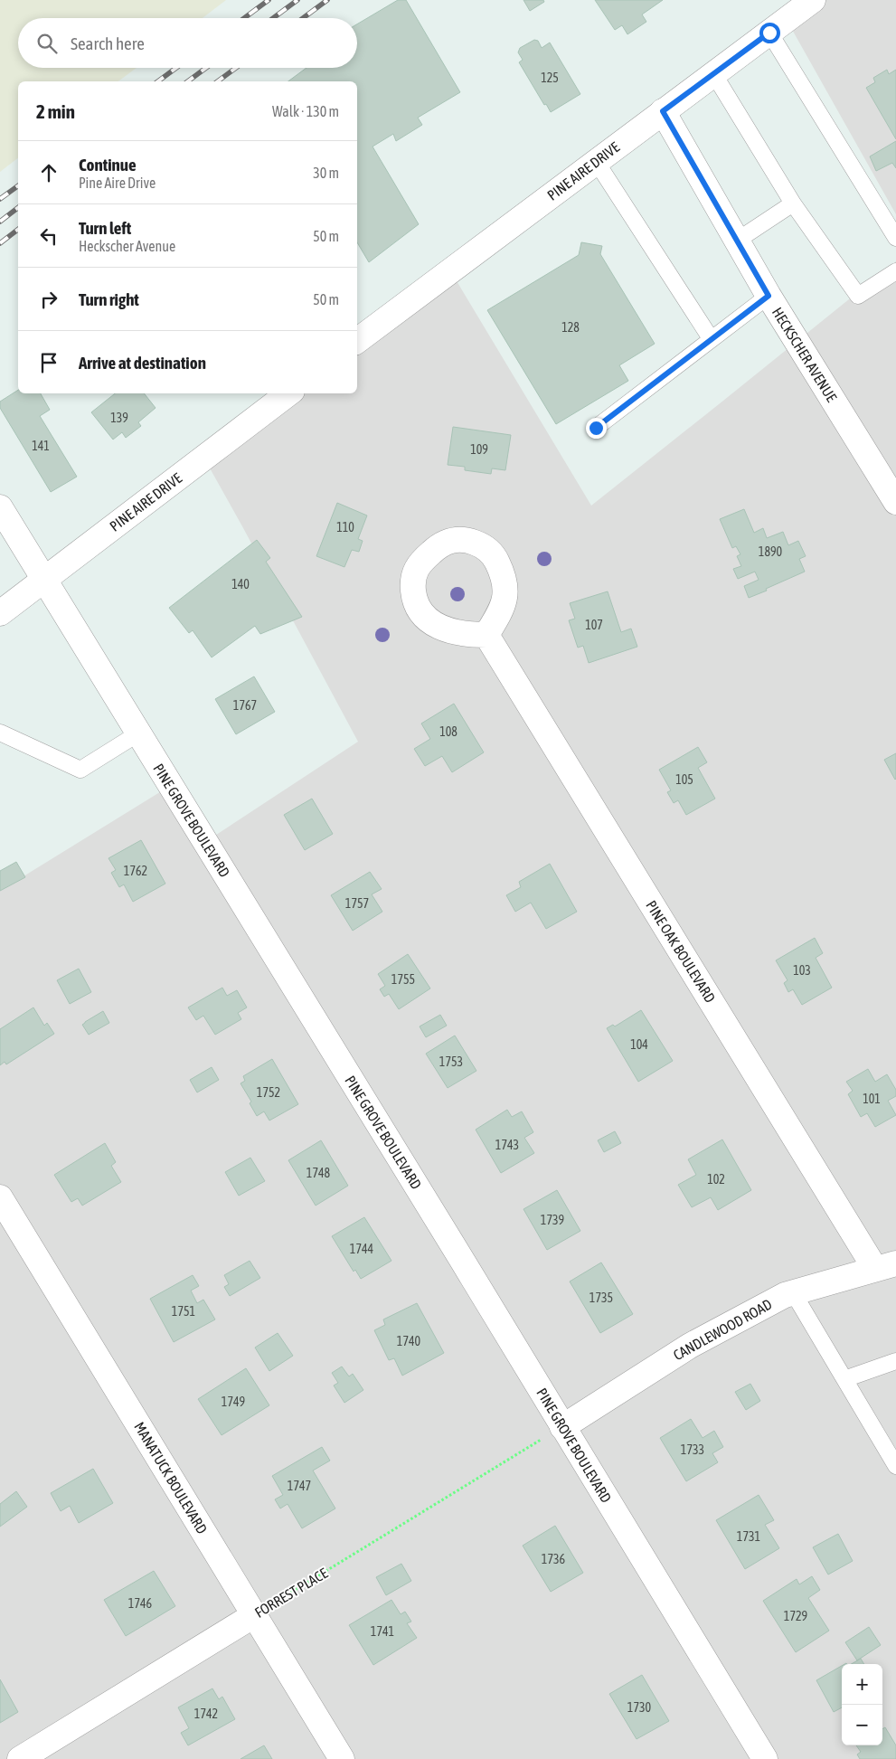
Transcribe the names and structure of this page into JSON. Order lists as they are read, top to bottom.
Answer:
{
  "streets": {
    "street": [
      "PINE AIRE DRIVE",
      "HECKSCHER AVENUE",
      "PINE GROVE BOULEVARD",
      "PINE OAK BOULEVARD",
      "CANDLEWOOD ROAD",
      "MANATUCK BOULEVARD",
      "FORREST PLACE"
    ]
  },
  "crossings": [
    ["PINE AIRE DRIVE", "HECKSCHER AVENUE"],
    ["PINE AIRE DRIVE", "PINE GROVE BOULEVARD"],
    ["PINE GROVE BOULEVARD", "CANDLEWOOD ROAD"],
    ["PINE GROVE BOULEVARD", "FORREST PLACE"],
    ["PINE OAK BOULEVARD", "CANDLEWOOD ROAD"],
    ["CANDLEWOOD ROAD", "FORREST PLACE"],
    ["MANATUCK BOULEVARD", "FORREST PLACE"]
  ],
  "house_numbers": [
    "125",
    "128",
    "139",
    "141",
    "109",
    "110",
    "1890",
    "140",
    "107",
    "1767",
    "108",
    "105",
    "1762",
    "1757",
    "103",
    "1755",
    "104",
    "1753",
    "1752",
    "101",
    "1743",
    "1748",
    "102",
    "1739",
    "1744",
    "1735",
    "1751",
    "1740",
    "1749",
    "1733",
    "1747",
    "1731",
    "1736",
    "1746",
    "1729",
    "1741",
    "1730",
    "1742"
  ],
  "page": {
    "search": "Search here",
    "heading": ["2 min", "Walk · 130 m"],
    "list": [
      ["Continue", "Pine Aire Drive", "30 m"],
      ["Turn left", "Heckscher Avenue", "50 m"],
      ["Turn right", "50 m"],
      "Arrive at destination"
    ],
    "map_buttons": ["+", "−"]
  }
}
